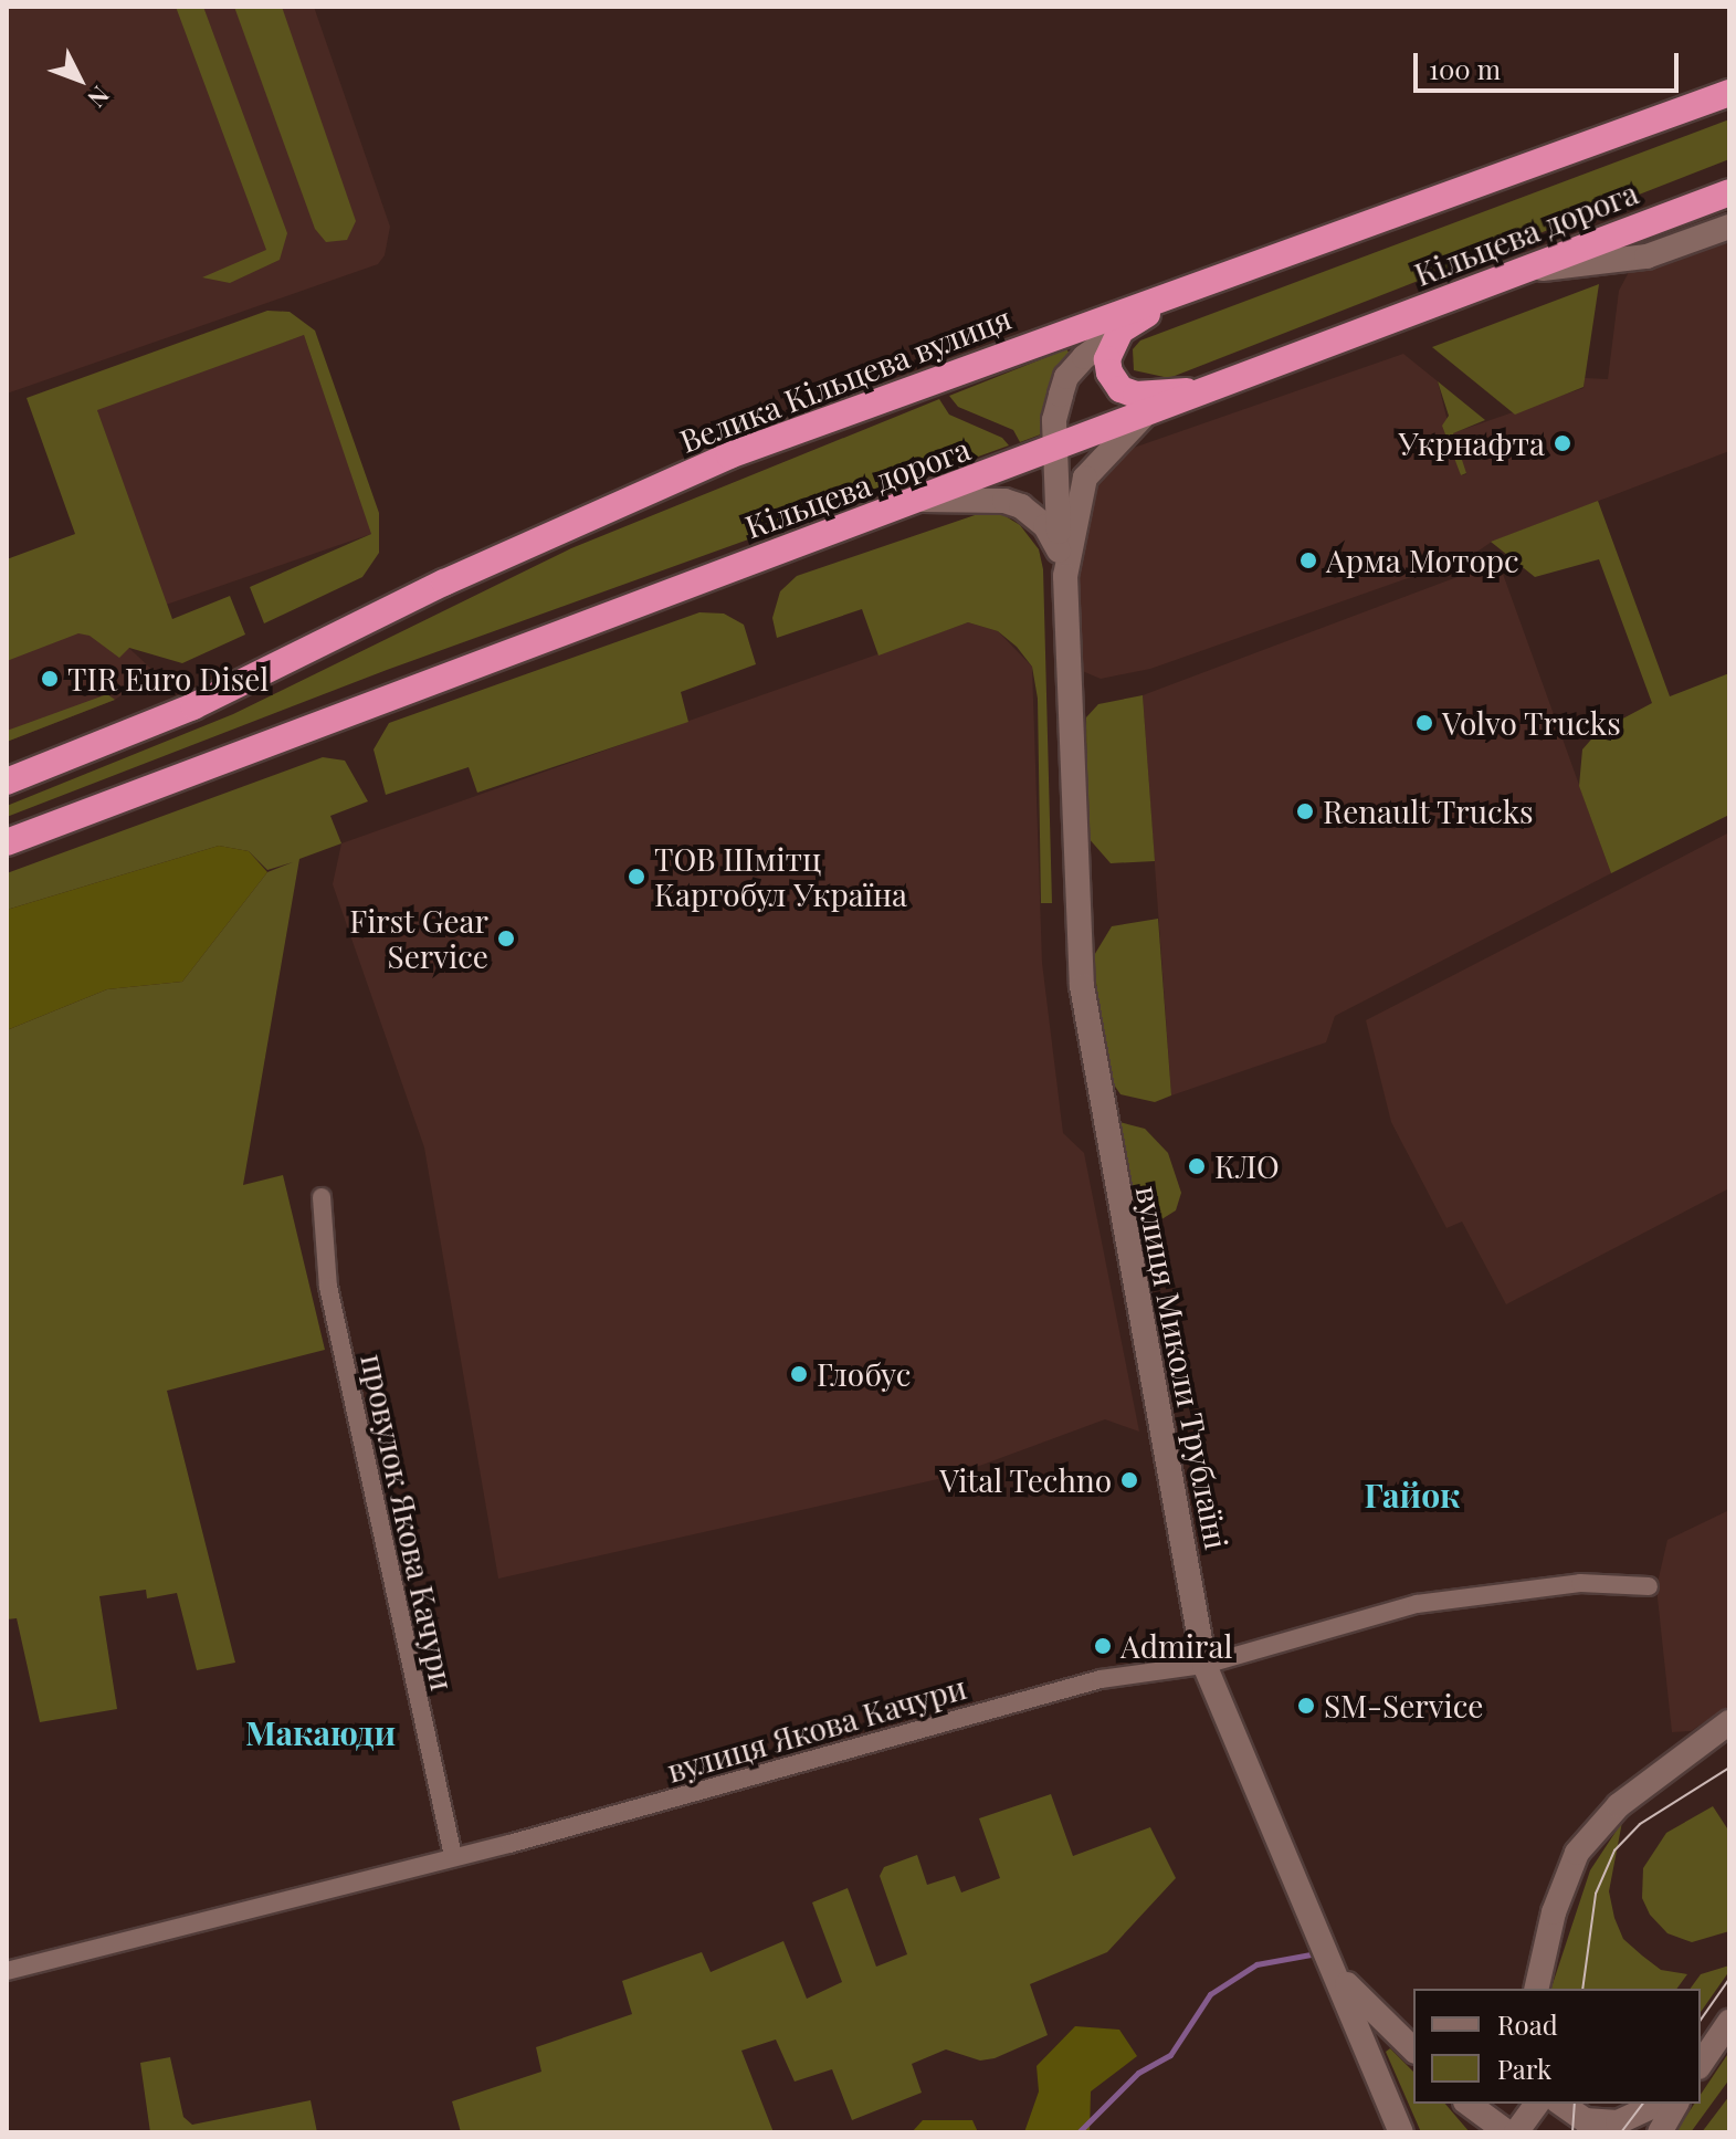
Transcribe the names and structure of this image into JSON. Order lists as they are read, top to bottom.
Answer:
{
  "streets": {
    "highway": ["Кільцева дорога", "Велика Кільцева вулиця"],
    "main road": ["вулиця Миколи Трублаїні"],
    "street": ["провулок Якова Качури", "вулиця Якова Качури"]
  },
  "crossings": [
    ["Кільцева дорога", "вулиця Миколи Трублаїні"],
    ["вулиця Миколи Трублаїні", "вулиця Якова Качури"],
    ["провулок Якова Качури", "вулиця Якова Качури"]
  ],
  "districts": ["Гайок", "Макаюди"],
  "places": [
    "Укрнафта",
    "Арма Моторс",
    "TIR Euro Disel",
    "Volvo Trucks",
    "Renault Trucks",
    "ТОВ Шмітц Каргобул Україна",
    "First Gear Service",
    "КЛО",
    "Глобус",
    "Vital Techno",
    "Admiral",
    "SM-Service"
  ],
  "legend": ["Road", "Park"],
  "scale_bar": "100 m",
  "north": "bottom right"
}
